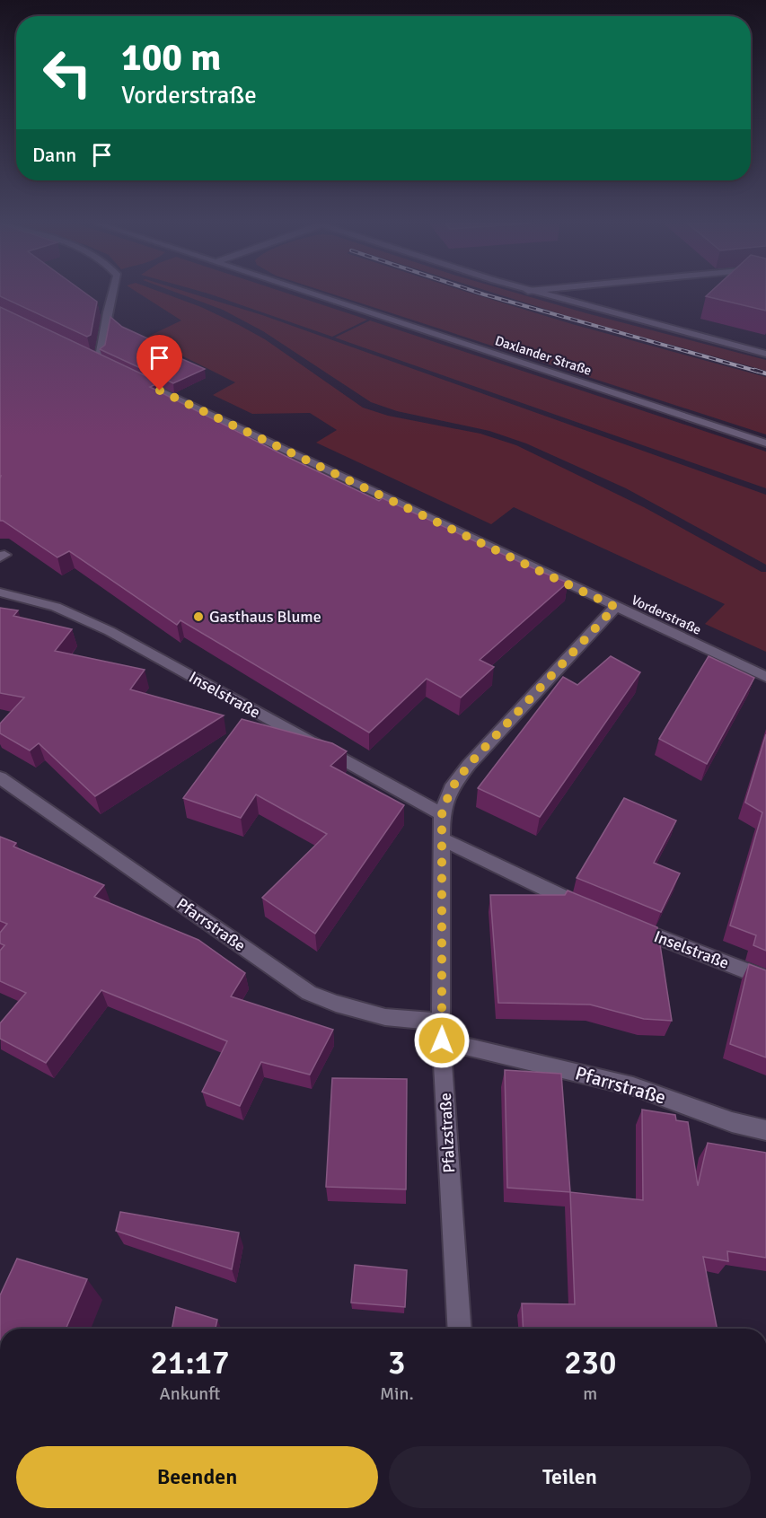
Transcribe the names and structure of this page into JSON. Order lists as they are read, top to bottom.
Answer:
{
  "streets": {
    "street": [
      "Daxlander Straße",
      "Vorderstraße",
      "Inselstraße",
      "Pfarrstraße",
      "Pfalzstraße"
    ]
  },
  "crossings": [
    ["Vorderstraße", "Pfalzstraße"],
    ["Inselstraße", "Pfalzstraße"],
    ["Pfarrstraße", "Pfalzstraße"]
  ],
  "places": ["Gasthaus Blume"],
  "page": {
    "turn": ["100 m", "Vorderstraße"],
    "then": "Dann",
    "eta": [
      "21:17",
      "Ankunft",
      "3",
      "Min.",
      "230",
      "m"
    ],
    "buttons": ["Beenden", "Teilen"]
  }
}
